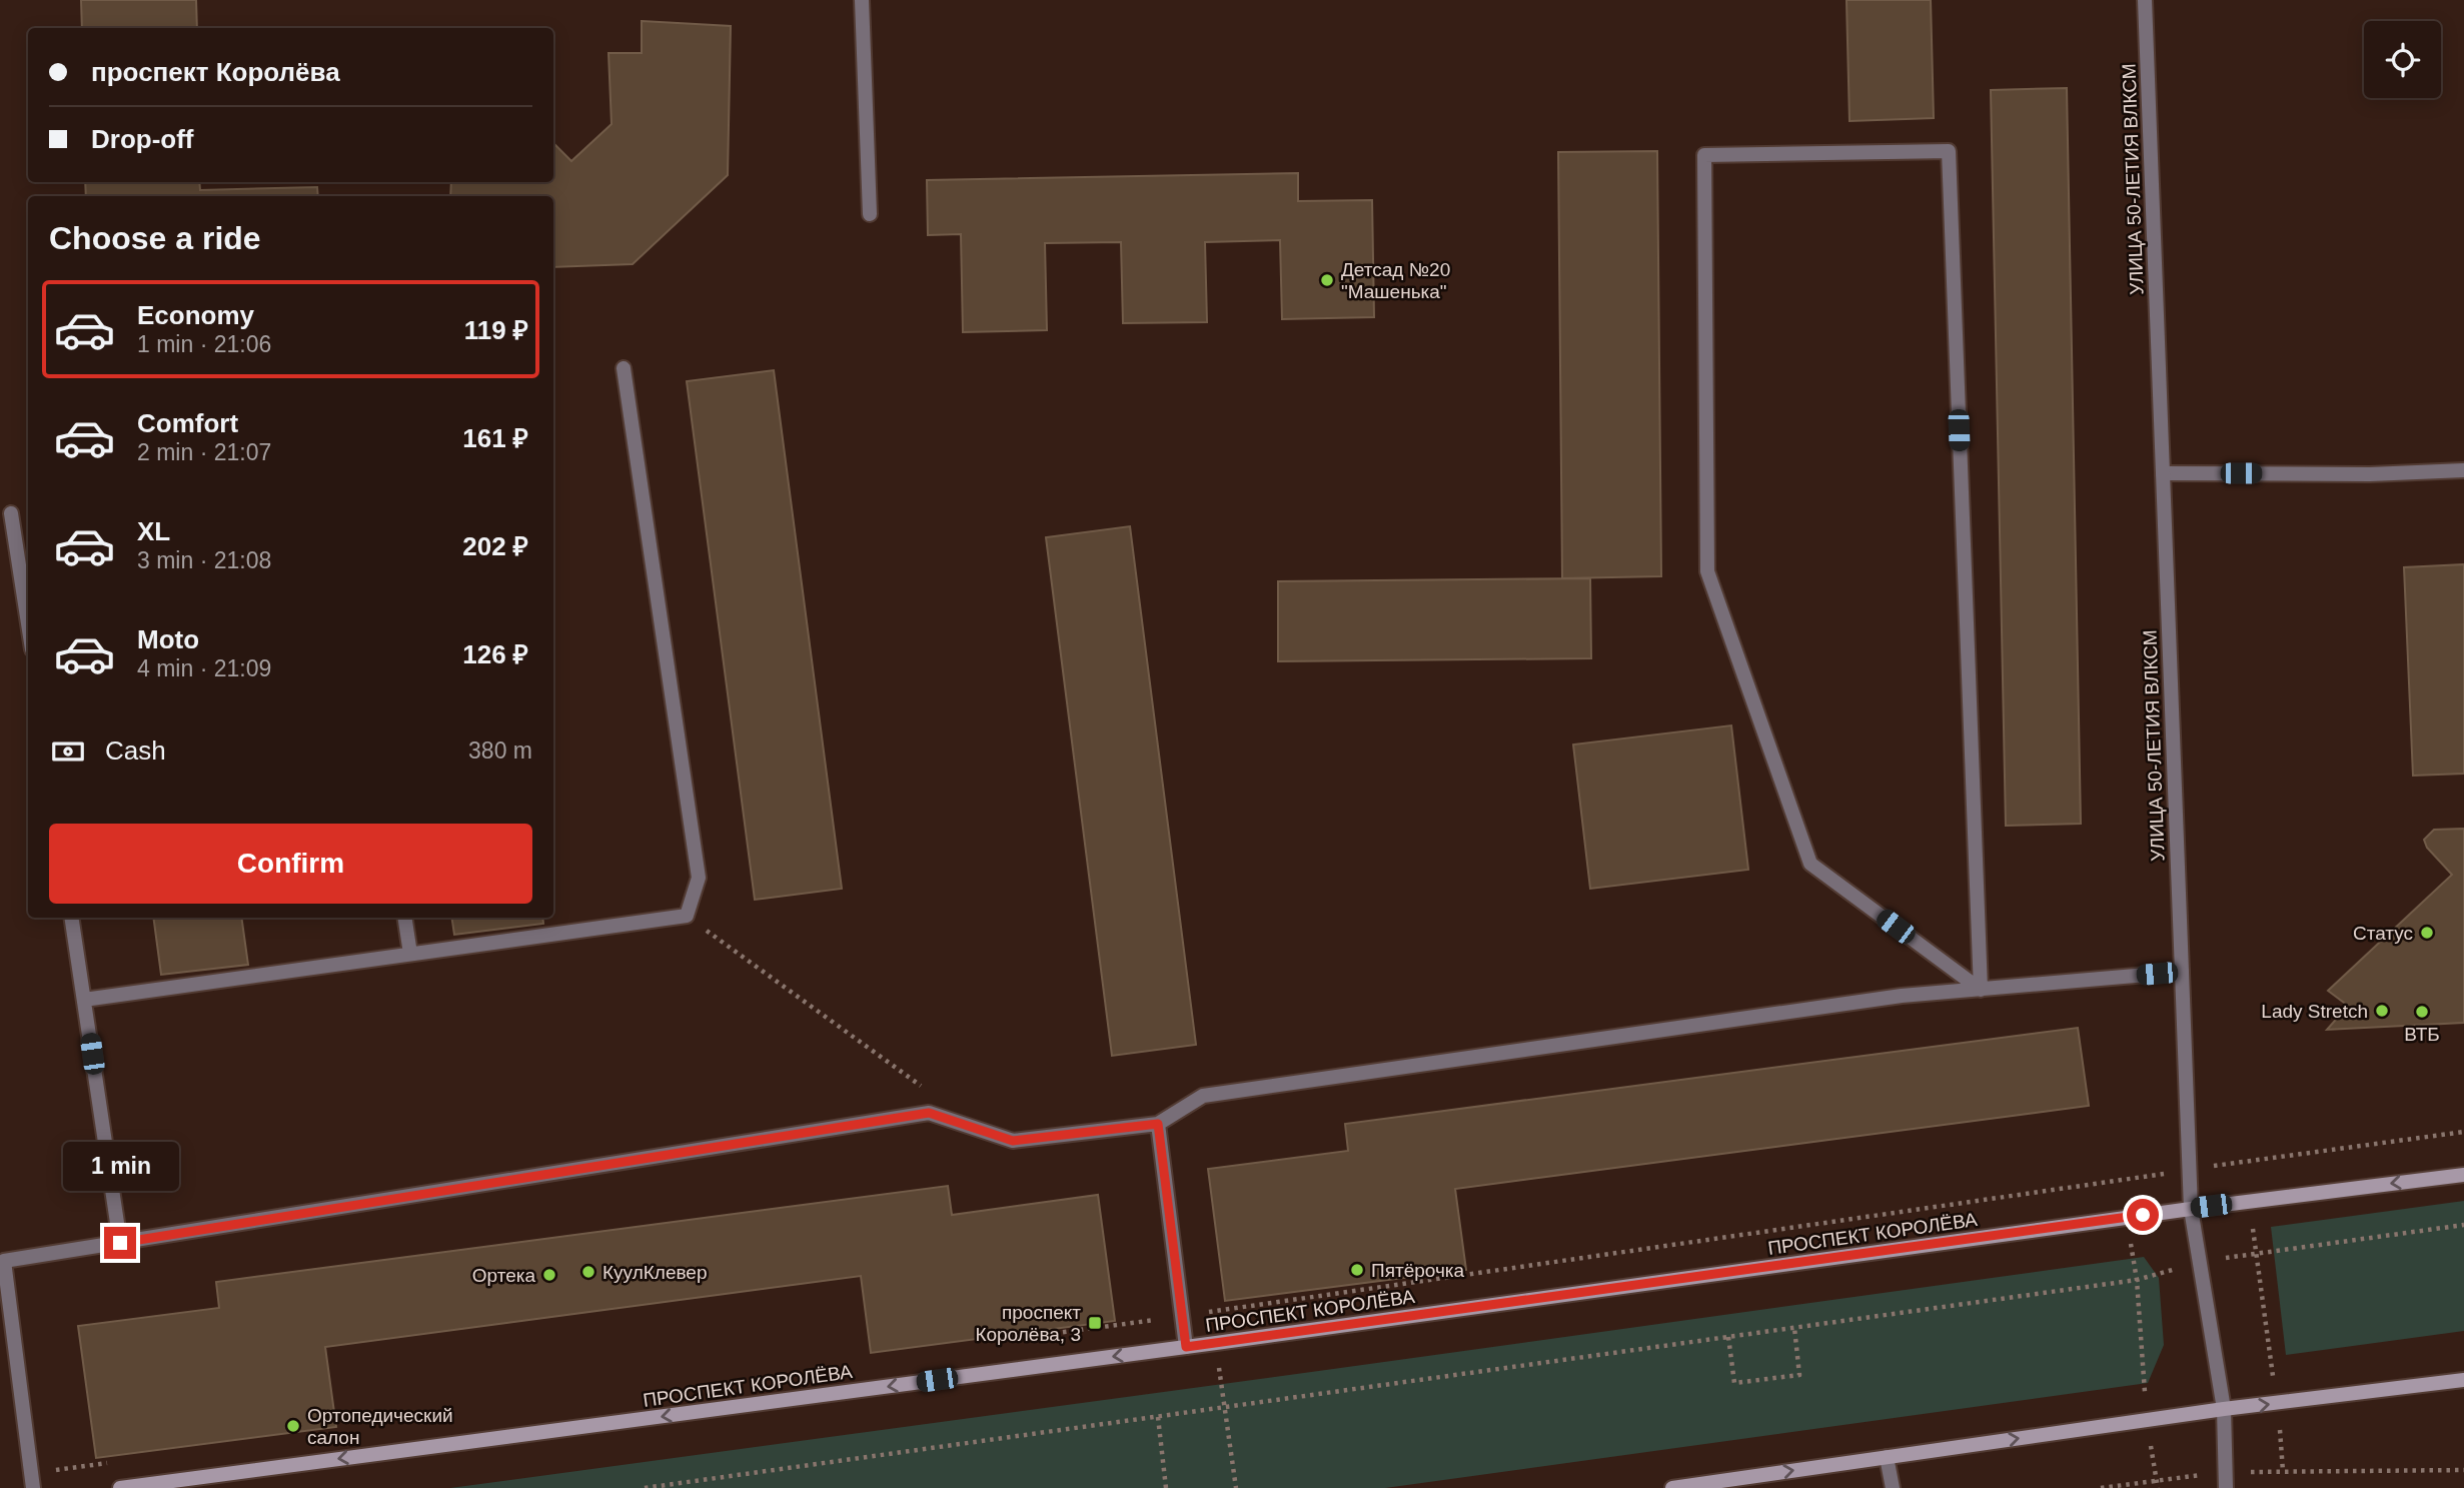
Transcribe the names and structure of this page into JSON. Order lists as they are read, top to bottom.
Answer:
{
  "streets": {
    "main road": ["ПРОСПЕКТ КОРОЛЁВА"],
    "street": ["УЛИЦА 50-ЛЕТИЯ ВЛКСМ"]
  },
  "crossings": [
    ["УЛИЦА 50-ЛЕТИЯ ВЛКСМ", "ПРОСПЕКТ КОРОЛЁВА"]
  ],
  "one_way": ["ПРОСПЕКТ КОРОЛЁВА"],
  "places": {
    "other": [
      "Детсад №20 \"Машенька\"",
      "Статус",
      "Lady Stretch",
      "ВТБ",
      "Пятёрочка",
      "КуулКлевер",
      "Ортека",
      "Ортопедический салон"
    ],
    "transit": ["проспект Королёва, 3"]
  },
  "page": {
    "banner": ["проспект Королёва", "Drop-off"],
    "heading": "Choose a ride",
    "list": [
      {
        "name": "Economy",
        "note": "1 min · 21:06",
        "value": "119 ₽"
      },
      {
        "name": "Comfort",
        "note": "2 min · 21:07",
        "value": "161 ₽"
      },
      {
        "name": "XL",
        "note": "3 min · 21:08",
        "value": "202 ₽"
      },
      {
        "name": "Moto",
        "note": "4 min · 21:09",
        "value": "126 ₽"
      }
    ],
    "pay": ["Cash", "380 m"],
    "buttons": "Confirm",
    "bubble": "1 min"
  }
}
